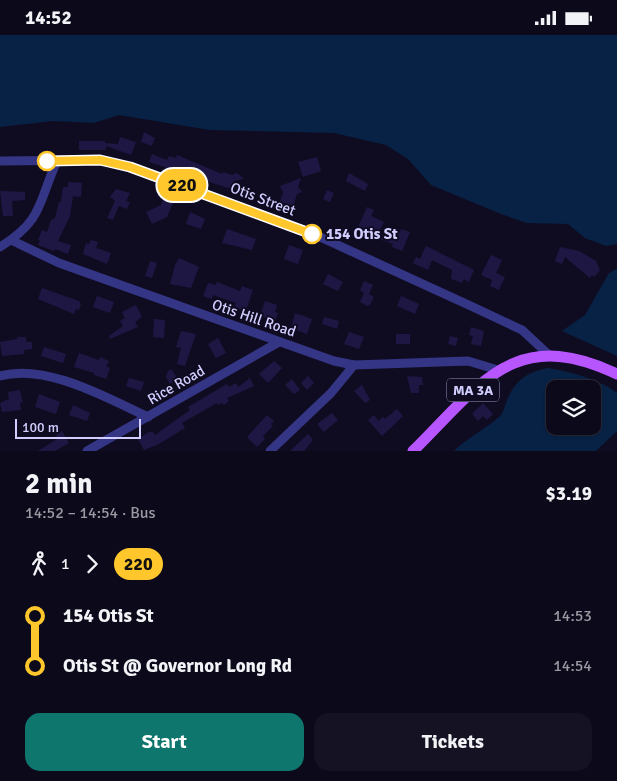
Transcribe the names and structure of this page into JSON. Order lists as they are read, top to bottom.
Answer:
{
  "streets": {
    "main road": ["MA 3A"],
    "street": ["Otis Street", "Otis Hill Road", "Rice Road"]
  },
  "crossings": [
    ["Otis Street", "MA 3A"],
    ["Otis Hill Road", "Rice Road"],
    ["Otis Hill Road", "MA 3A"]
  ],
  "places": ["154 Otis St"],
  "lines": ["bus line 220"],
  "scale_bar": "100 m",
  "page": {
    "status": "14:52",
    "on_map": "220",
    "scale": "100 m",
    "heading": ["2 min", "14:52 – 14:54 · Bus", "$3.19"],
    "legs": ["1", "220"],
    "list": [
      {
        "name": "154 Otis St",
        "value": "14:53"
      },
      {
        "name": "Otis St @ Governor Long Rd",
        "value": "14:54"
      }
    ],
    "buttons": ["Start", "Tickets"]
  }
}
